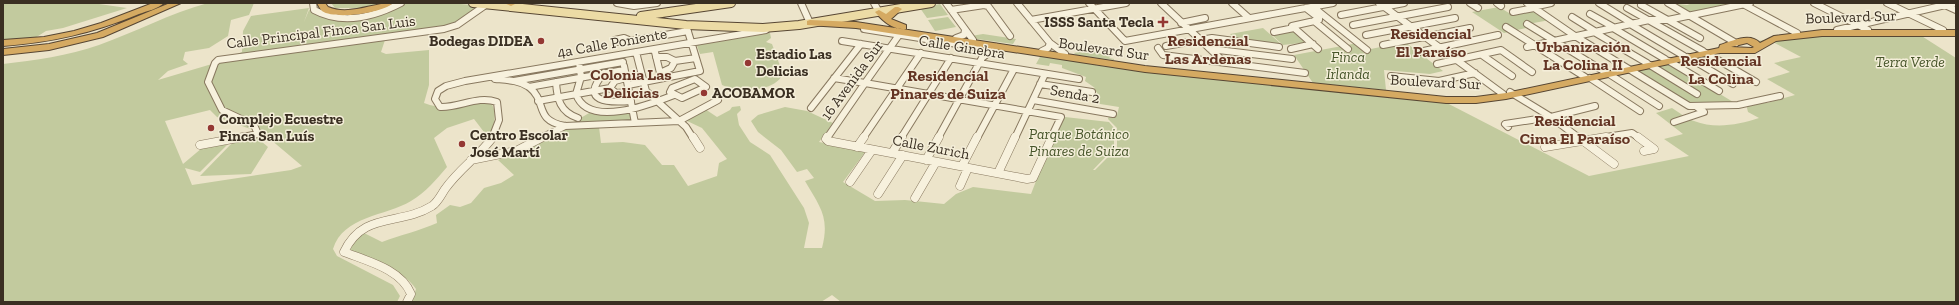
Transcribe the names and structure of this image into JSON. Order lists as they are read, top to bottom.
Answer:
{
  "streets": {
    "highway": ["Boulevard Sur"],
    "street": [
      "Calle Principal Finca San Luis",
      "4a Calle Poniente",
      "Calle Ginebra",
      "16 Avenida Sur",
      "Senda 2",
      "Calle Zurich"
    ]
  },
  "crossings": [
    ["Boulevard Sur", "16 Avenida Sur"],
    ["Calle Ginebra", "16 Avenida Sur"],
    ["16 Avenida Sur", "Calle Zurich"]
  ],
  "districts": [
    "Residencial El Paraíso",
    "Residencial Las Ardenas",
    "Urbanización La Colina II",
    "Residencial La Colina",
    "Colonia Las Delicias",
    "Residencial Pinares de Suiza",
    "Residencial Cima El Paraíso"
  ],
  "parks": ["Finca Irlanda", "Terra Verde", "Parque Botánico Pinares de Suiza"],
  "places": {
    "health": ["ISSS Santa Tecla"],
    "other": [
      "Bodegas DIDEA",
      "Estadio Las Delicias",
      "ACOBAMOR",
      "Complejo Ecuestre Finca San Luís",
      "Centro Escolar José Martí"
    ]
  }
}
